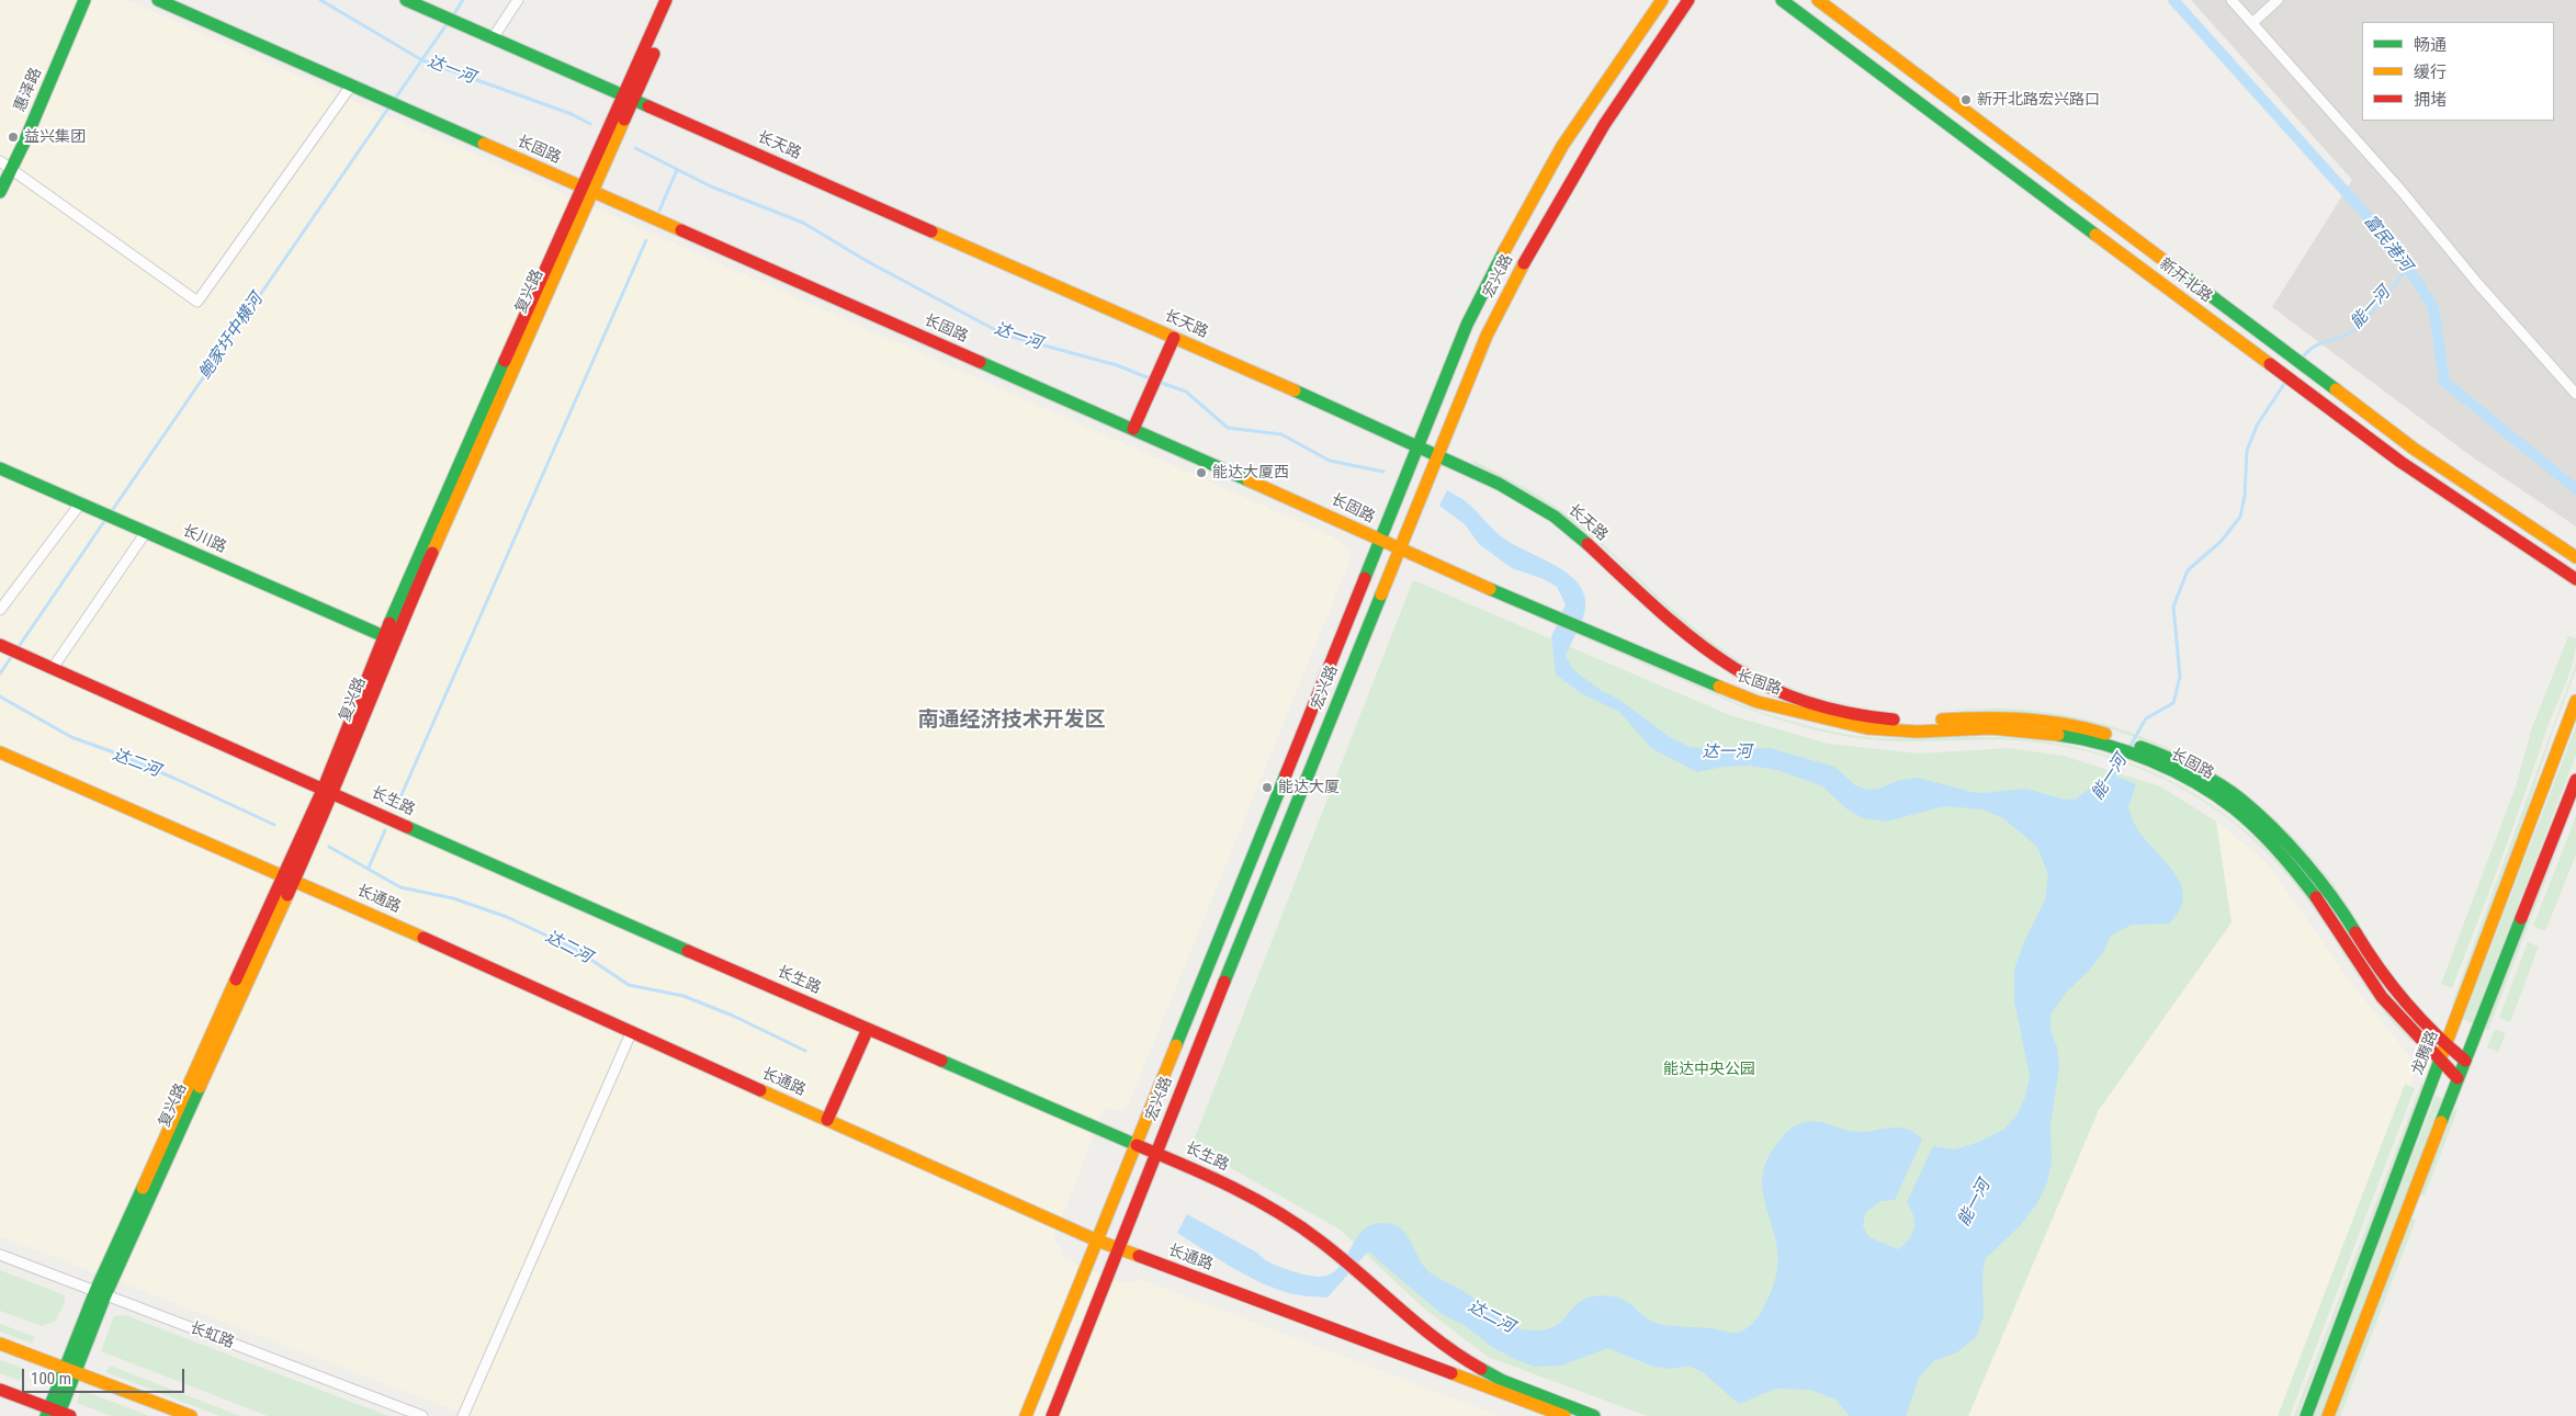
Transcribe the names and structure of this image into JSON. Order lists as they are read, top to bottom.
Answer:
{
  "streets": {
    "street": [
      "惠泽路",
      "长天路",
      "长固路",
      "宏兴路",
      "新开北路",
      "复兴路",
      "长川路",
      "长生路",
      "长通路",
      "龙腾路",
      "长虹路"
    ]
  },
  "crossings": [
    ["长天路", "长固路"],
    ["长天路", "宏兴路"],
    ["长天路", "复兴路"],
    ["长固路", "宏兴路"],
    ["长固路", "复兴路"],
    ["长固路", "龙腾路"],
    ["宏兴路", "长生路"],
    ["宏兴路", "长通路"],
    ["复兴路", "长川路"],
    ["复兴路", "长生路"],
    ["复兴路", "长通路"],
    ["复兴路", "长虹路"]
  ],
  "districts": ["南通经济技术开发区"],
  "water": [
    "达一河",
    "富民港河",
    "能一河",
    "鲍家圩中横河",
    "达二河"
  ],
  "parks": ["能达中央公园"],
  "places": [
    "新开北路宏兴路口",
    "益兴集团",
    "能达大厦西",
    "能达大厦"
  ],
  "legend": ["畅通", "缓行", "拥堵"],
  "scale_bar": "100 m"
}
